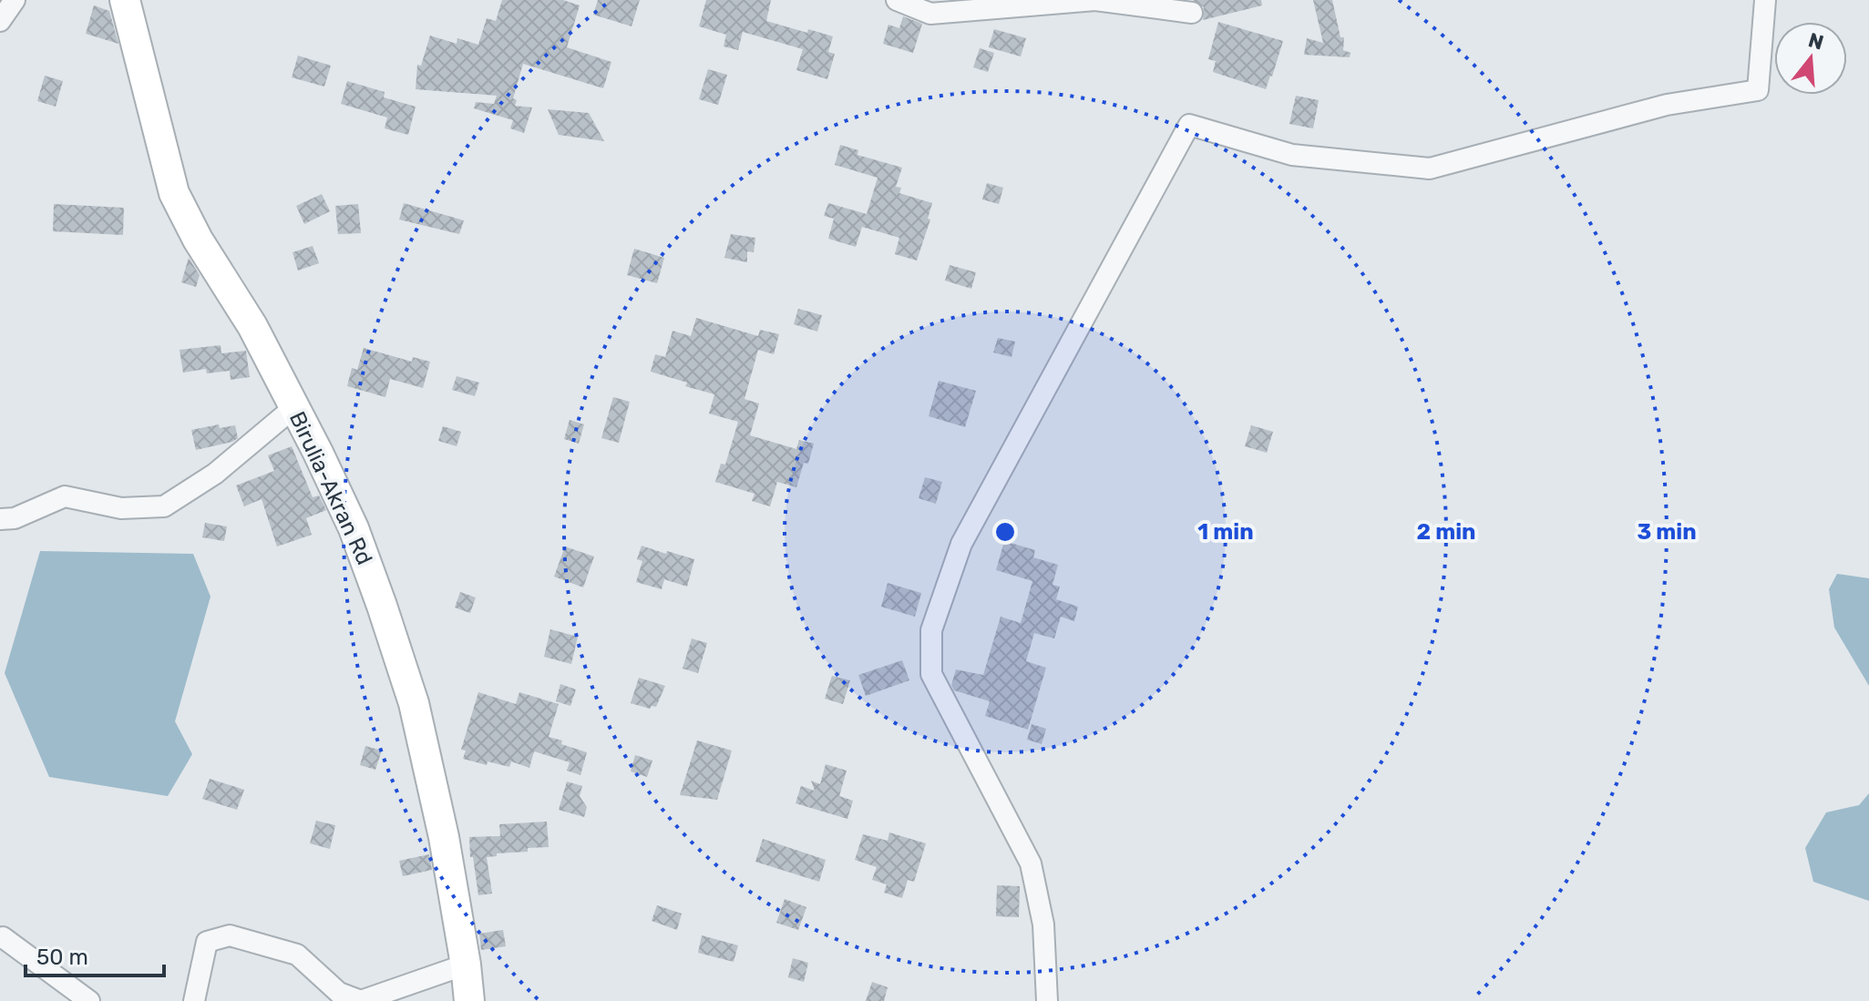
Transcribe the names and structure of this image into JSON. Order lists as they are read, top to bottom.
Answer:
{
  "streets": {
    "street": ["Birulia-Akran Rd"]
  },
  "scale_bar": "50 m",
  "north": "top",
  "rings": ["1 min", "2 min", "3 min"]
}
